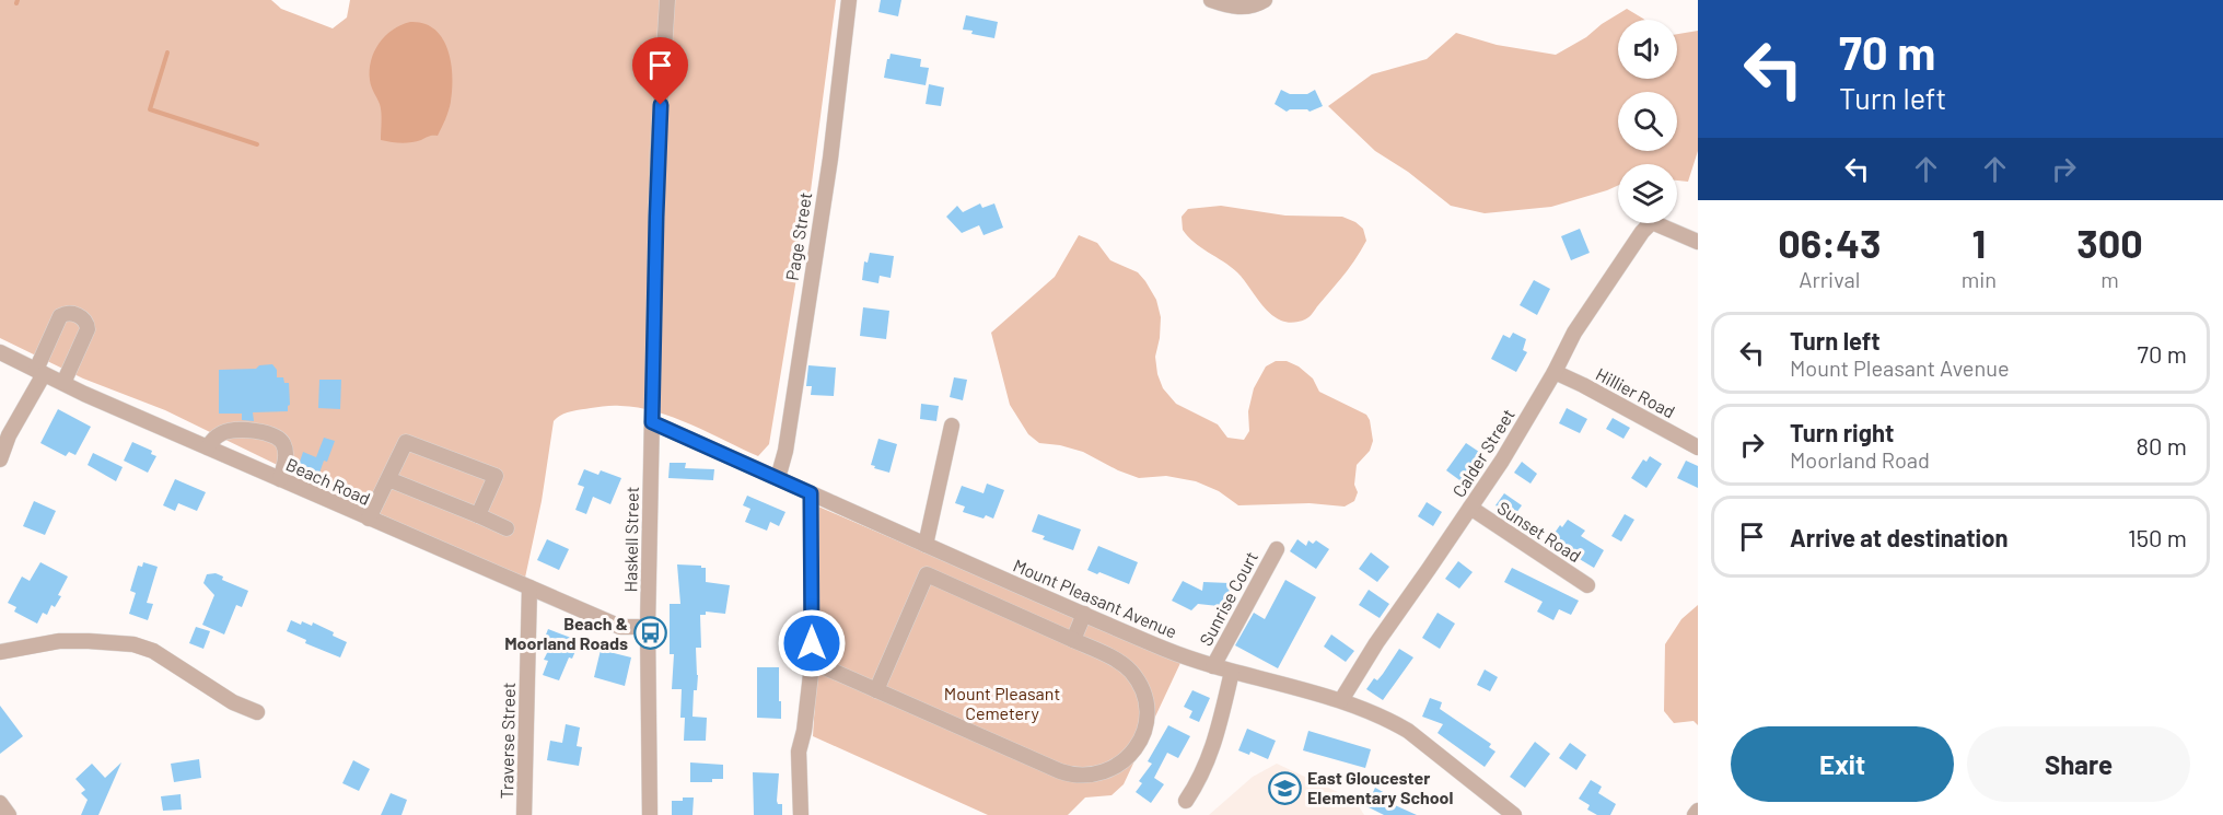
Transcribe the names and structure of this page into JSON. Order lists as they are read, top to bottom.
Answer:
{
  "streets": {
    "street": [
      "Page Street",
      "Hillier Road",
      "Calder Street",
      "Beach Road",
      "Sunset Road",
      "Haskell Street",
      "Mount Pleasant Avenue",
      "Sunrise Court",
      "Traverse Street"
    ]
  },
  "crossings": [
    ["Page Street", "Mount Pleasant Avenue"],
    ["Hillier Road", "Calder Street"],
    ["Calder Street", "Sunset Road"],
    ["Calder Street", "Mount Pleasant Avenue"],
    ["Beach Road", "Haskell Street"],
    ["Beach Road", "Traverse Street"],
    ["Haskell Street", "Mount Pleasant Avenue"],
    ["Mount Pleasant Avenue", "Sunrise Court"]
  ],
  "parks": ["Mount Pleasant Cemetery"],
  "places": {
    "bus stop": ["Beach & Moorland Roads"],
    "school or university": ["East Gloucester Elementary School"]
  },
  "page": {
    "turn": ["70 m", "Turn left"],
    "eta": [
      "06:43",
      "Arrival",
      "1",
      "min",
      "300",
      "m"
    ],
    "list": [
      {
        "name": "Turn left",
        "note": "Mount Pleasant Avenue",
        "value": "70 m"
      },
      {
        "name": "Turn right",
        "note": "Moorland Road",
        "value": "80 m"
      },
      {
        "name": "Arrive at destination",
        "value": "150 m"
      }
    ],
    "buttons": ["Exit", "Share"]
  }
}
